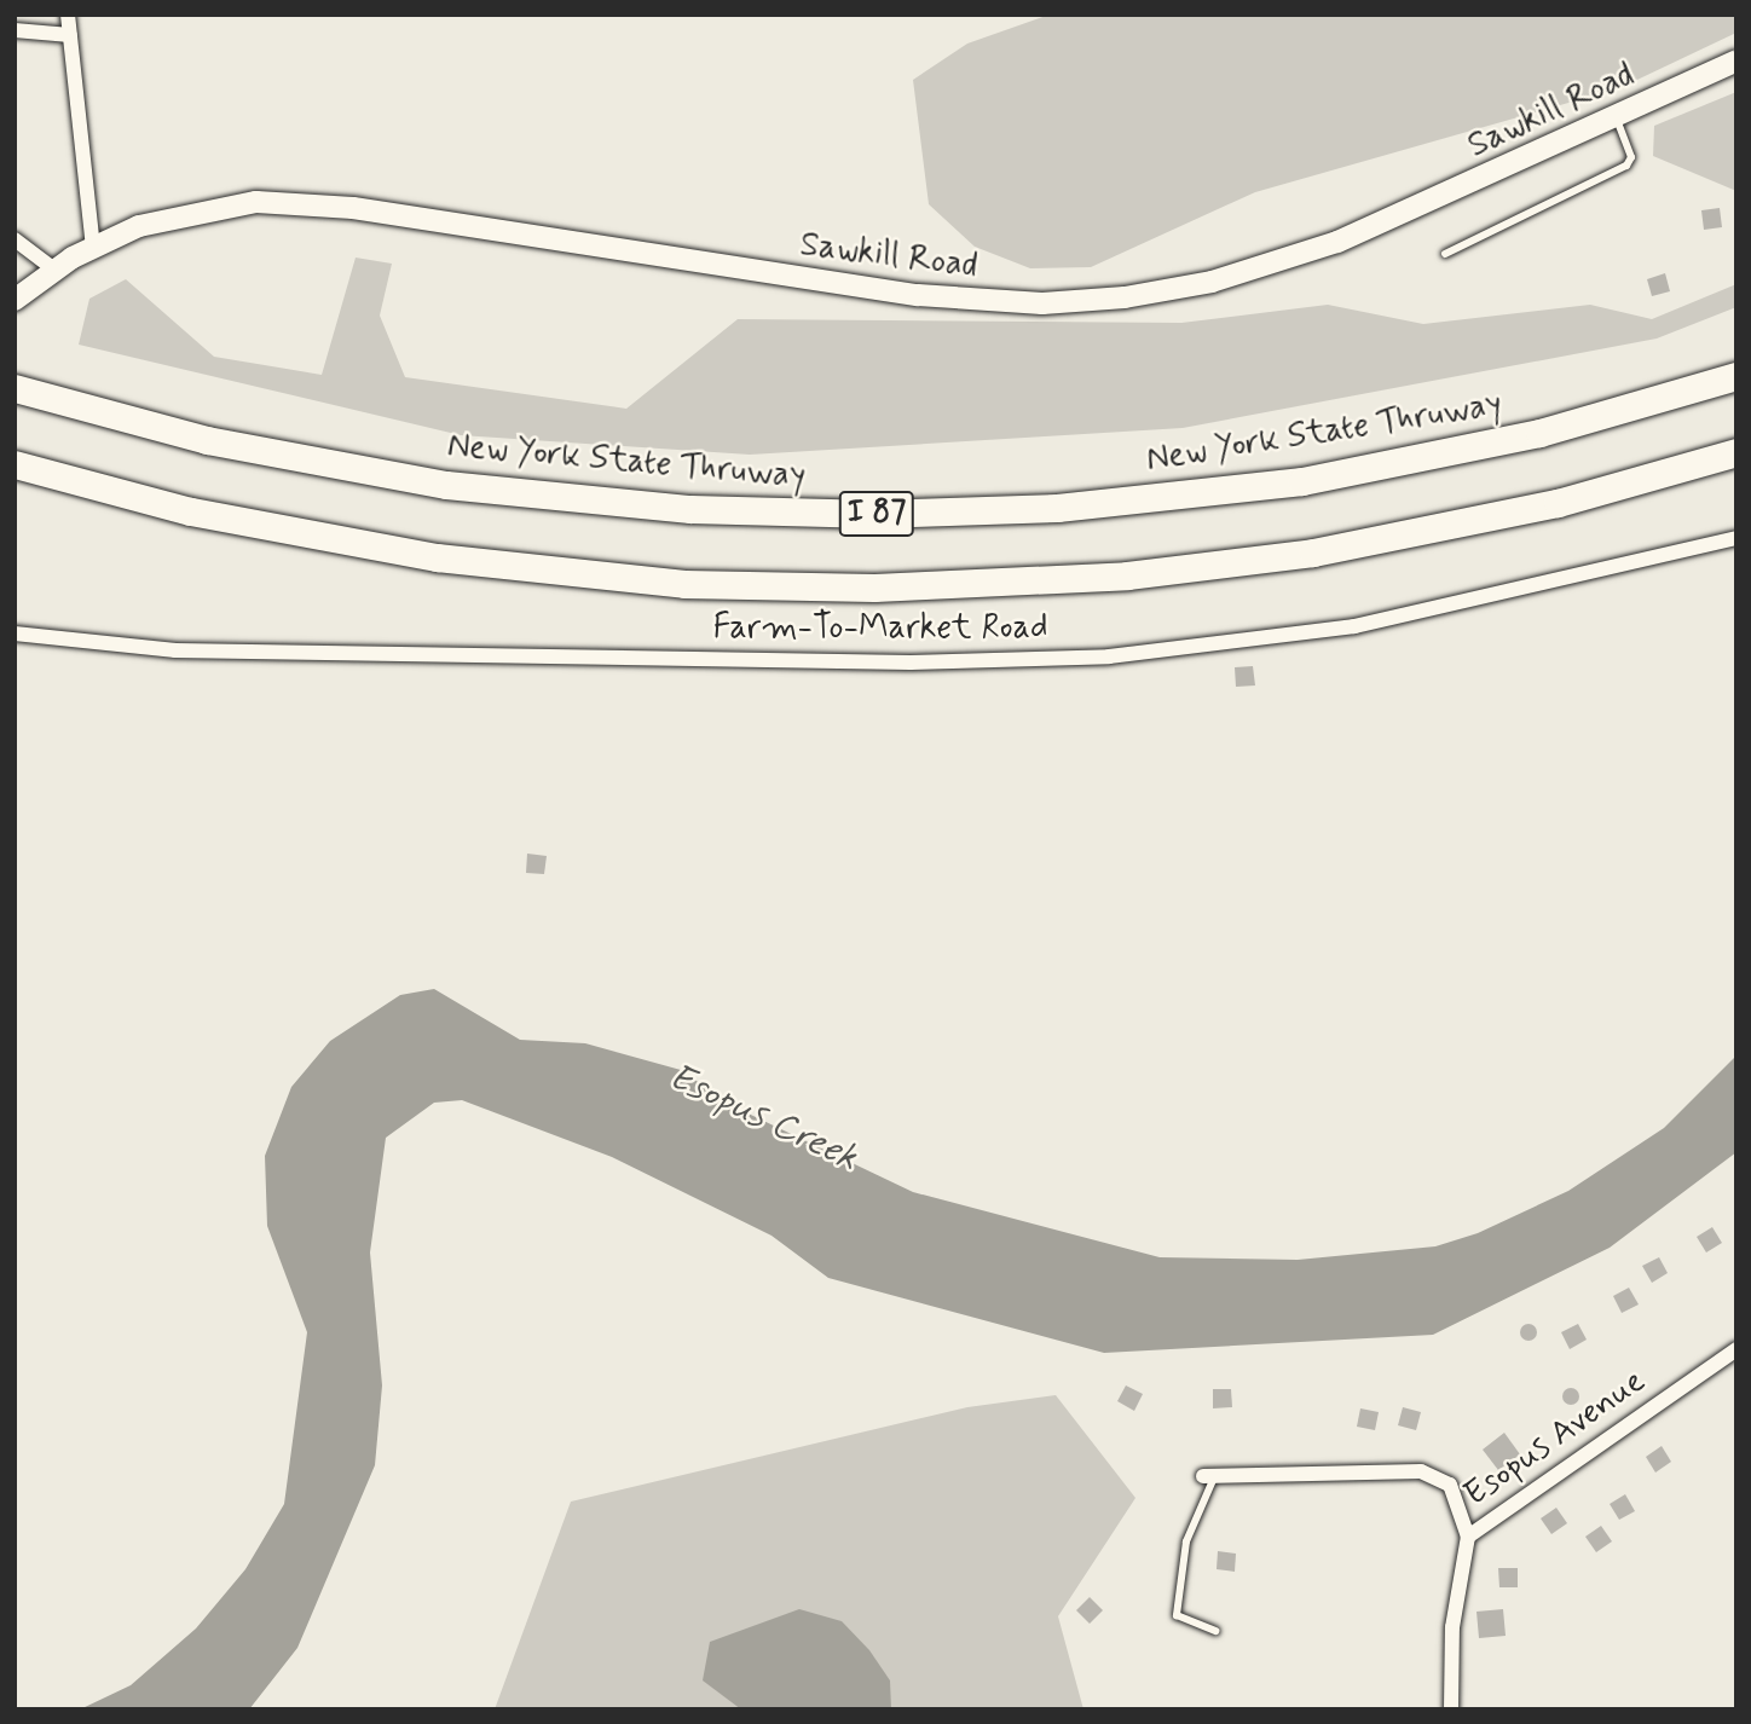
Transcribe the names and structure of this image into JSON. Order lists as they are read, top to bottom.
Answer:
{
  "streets": {
    "highway": ["New York State Thruway", "I 87"],
    "street": ["Sawkill Road", "Farm-To-Market Road", "Esopus Avenue"]
  },
  "water": ["Esopus Creek"]
}
